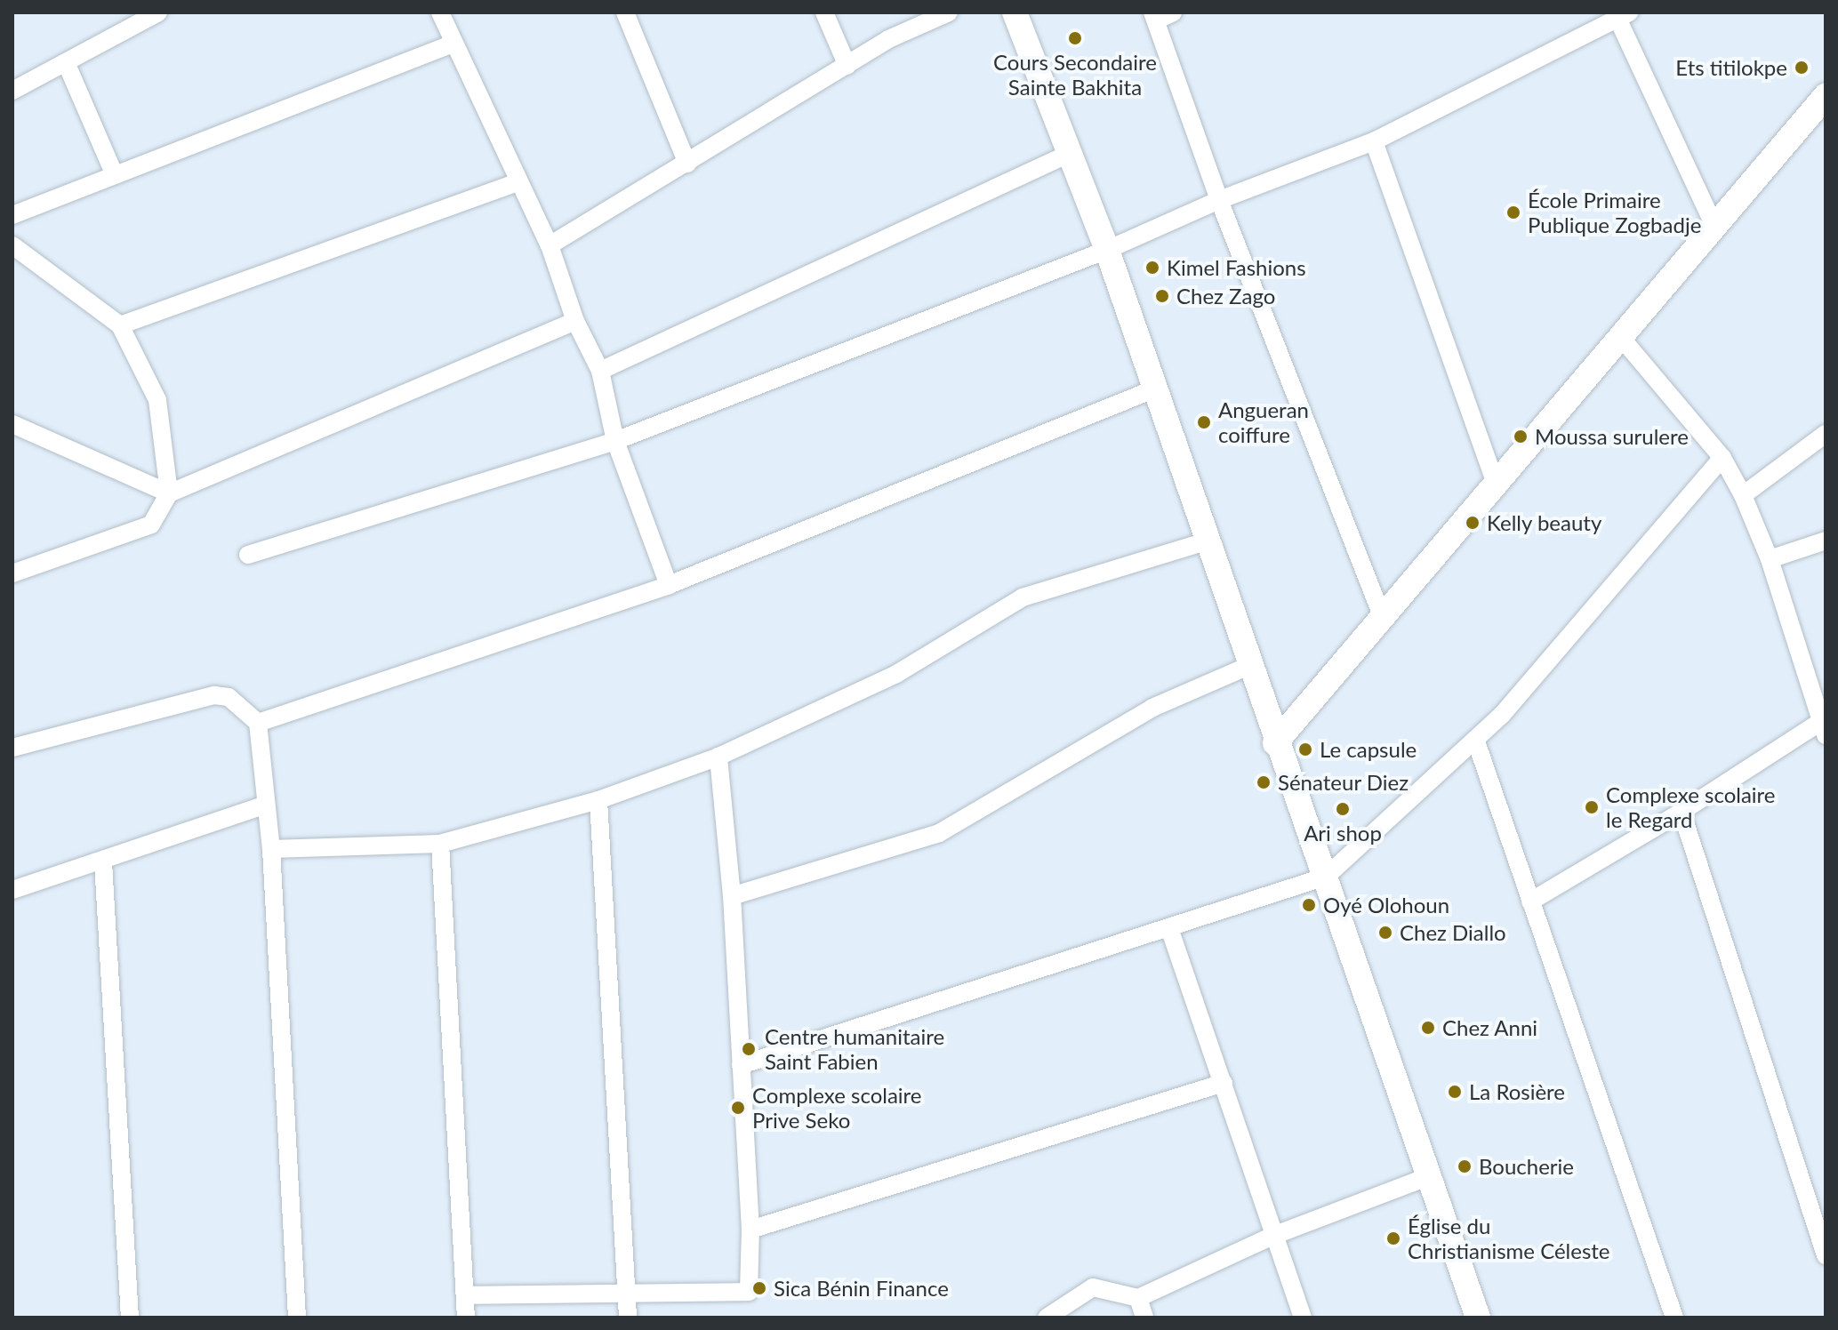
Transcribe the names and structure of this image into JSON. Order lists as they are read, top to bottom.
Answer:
{
  "places": [
    "Cours Secondaire Sainte Bakhita",
    "Ets titilokpe",
    "École Primaire Publique Zogbadje",
    "Kimel Fashions",
    "Chez Zago",
    "Angueran coiffure",
    "Moussa surulere",
    "Kelly beauty",
    "Le capsule",
    "Sénateur Diez",
    "Complexe scolaire le Regard",
    "Ari shop",
    "Oyé Olohoun",
    "Chez Diallo",
    "Chez Anni",
    "Centre humanitaire Saint Fabien",
    "La Rosière",
    "Complexe scolaire Prive Seko",
    "Boucherie",
    "Église du Christianisme Céleste",
    "Sica Bénin Finance"
  ]
}
